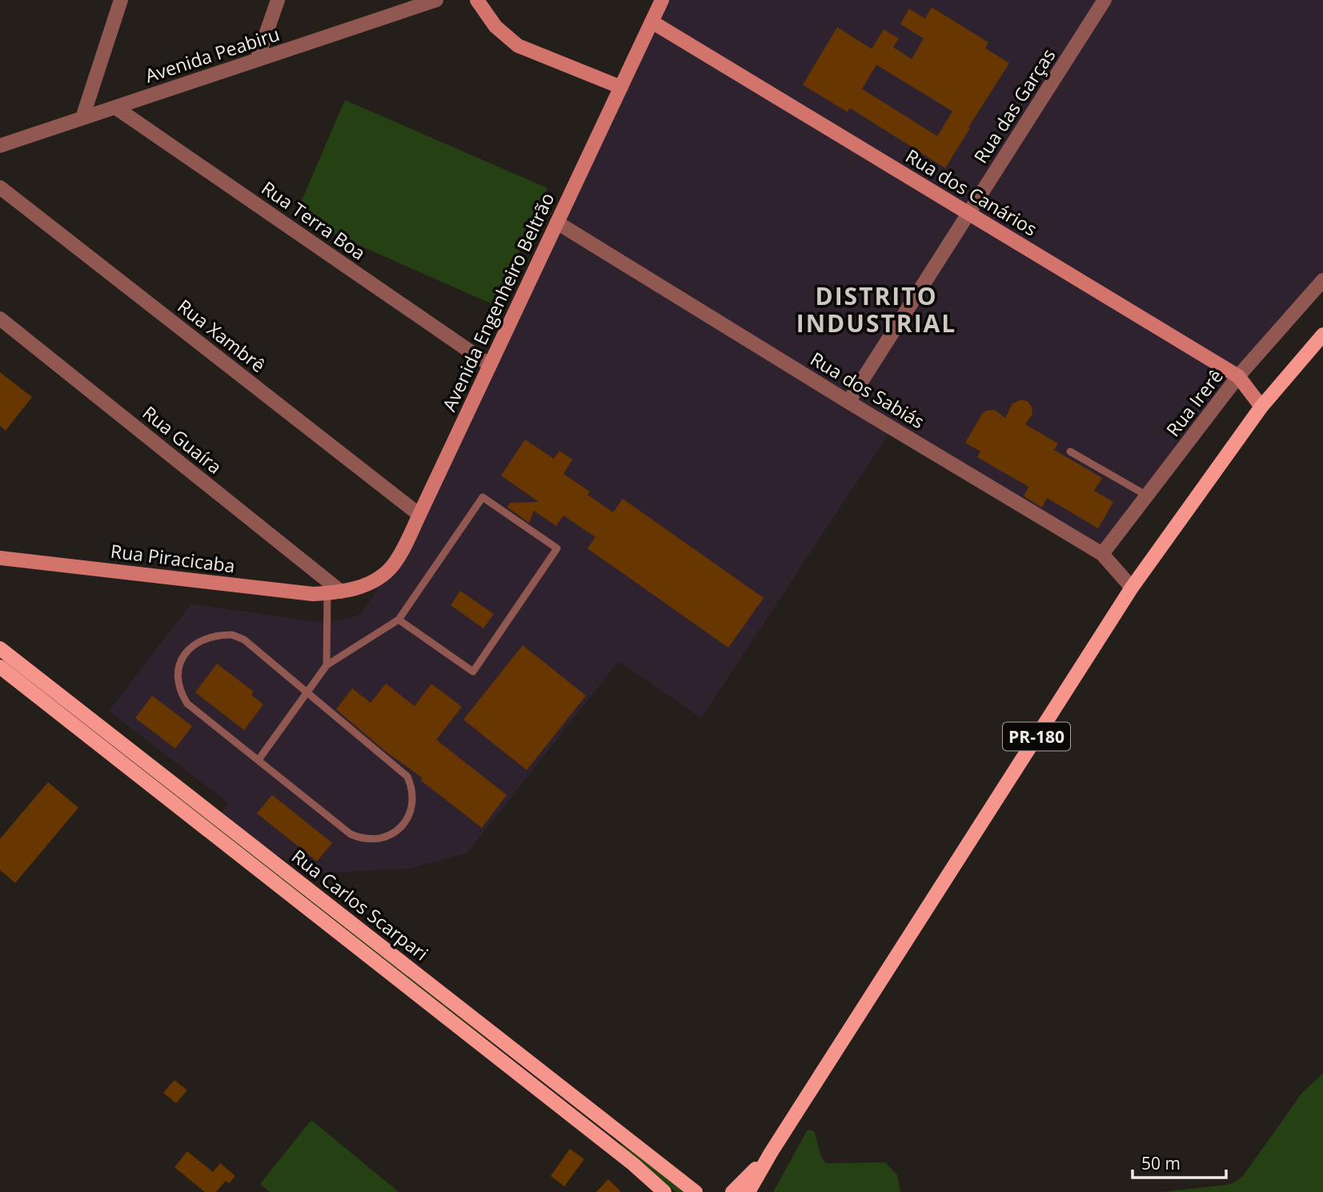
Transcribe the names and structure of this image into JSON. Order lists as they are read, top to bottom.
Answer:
{
  "streets": {
    "main road": ["PR-180", "Rua Carlos Scarpari"],
    "street": [
      "Avenida Peabiru",
      "Rua das Garças",
      "Rua dos Canários",
      "Rua Terra Boa",
      "Avenida Engenheiro Beltrão",
      "Rua Xambrê",
      "Rua dos Sabiás",
      "Rua Irerê",
      "Rua Guaíra",
      "Rua Piracicaba"
    ]
  },
  "crossings": [
    ["Avenida Peabiru", "Rua Terra Boa"],
    ["Rua das Garças", "Rua dos Canários"],
    ["Rua das Garças", "Rua dos Sabiás"],
    ["Rua dos Canários", "Avenida Engenheiro Beltrão"],
    ["Rua dos Canários", "Rua Irerê"],
    ["Rua dos Canários", "PR-180"],
    ["Rua Terra Boa", "Avenida Engenheiro Beltrão"],
    ["Avenida Engenheiro Beltrão", "Rua Xambrê"],
    ["Avenida Engenheiro Beltrão", "Rua dos Sabiás"],
    ["Avenida Engenheiro Beltrão", "Rua Guaíra"],
    ["Avenida Engenheiro Beltrão", "Rua Piracicaba"],
    ["Rua dos Sabiás", "Rua Irerê"],
    ["Rua dos Sabiás", "PR-180"],
    ["Rua Guaíra", "Rua Piracicaba"]
  ],
  "districts": ["DISTRITO INDUSTRIAL"],
  "scale_bar": "50 m"
}
